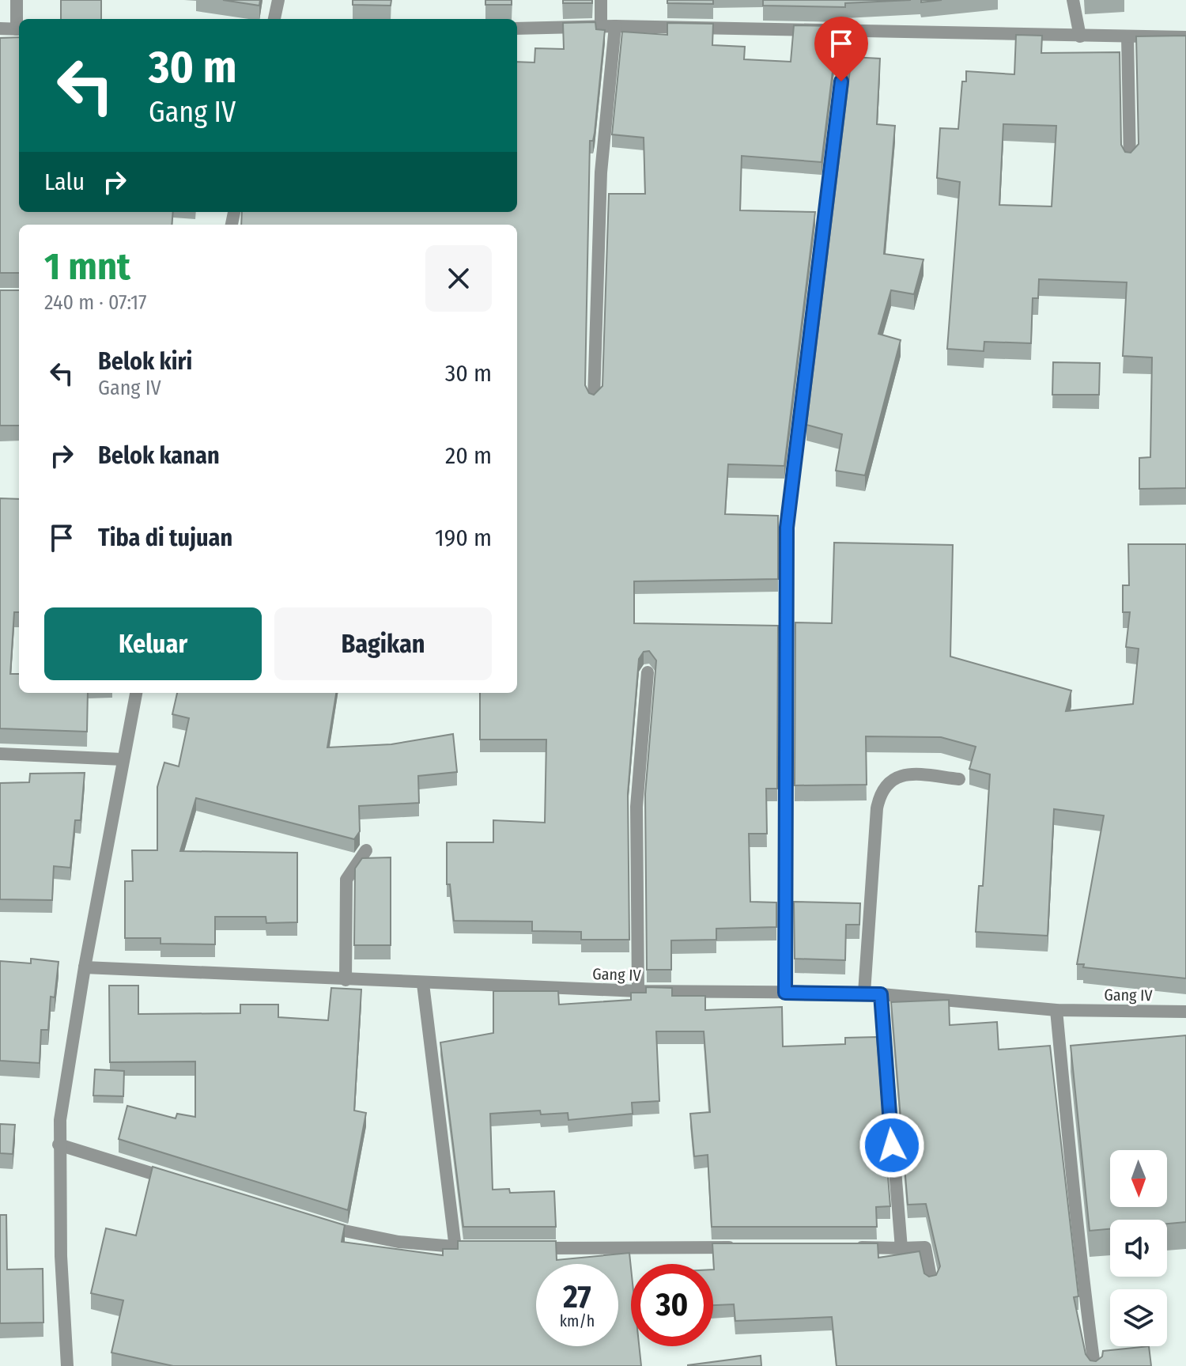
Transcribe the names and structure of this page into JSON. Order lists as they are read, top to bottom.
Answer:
{
  "streets": {
    "street": ["Gang IV"]
  },
  "north": "bottom",
  "page": {
    "turn": ["30 m", "Gang IV"],
    "then": "Lalu",
    "heading": ["1 mnt", "240 m · 07:17"],
    "list": [
      {
        "name": "Belok kiri",
        "note": "Gang IV",
        "value": "30 m"
      },
      {
        "name": "Belok kanan",
        "value": "20 m"
      },
      {
        "name": "Tiba di tujuan",
        "value": "190 m"
      }
    ],
    "buttons": ["Keluar", "Bagikan"],
    "speed": "27 km/h",
    "limit": "30"
  }
}
